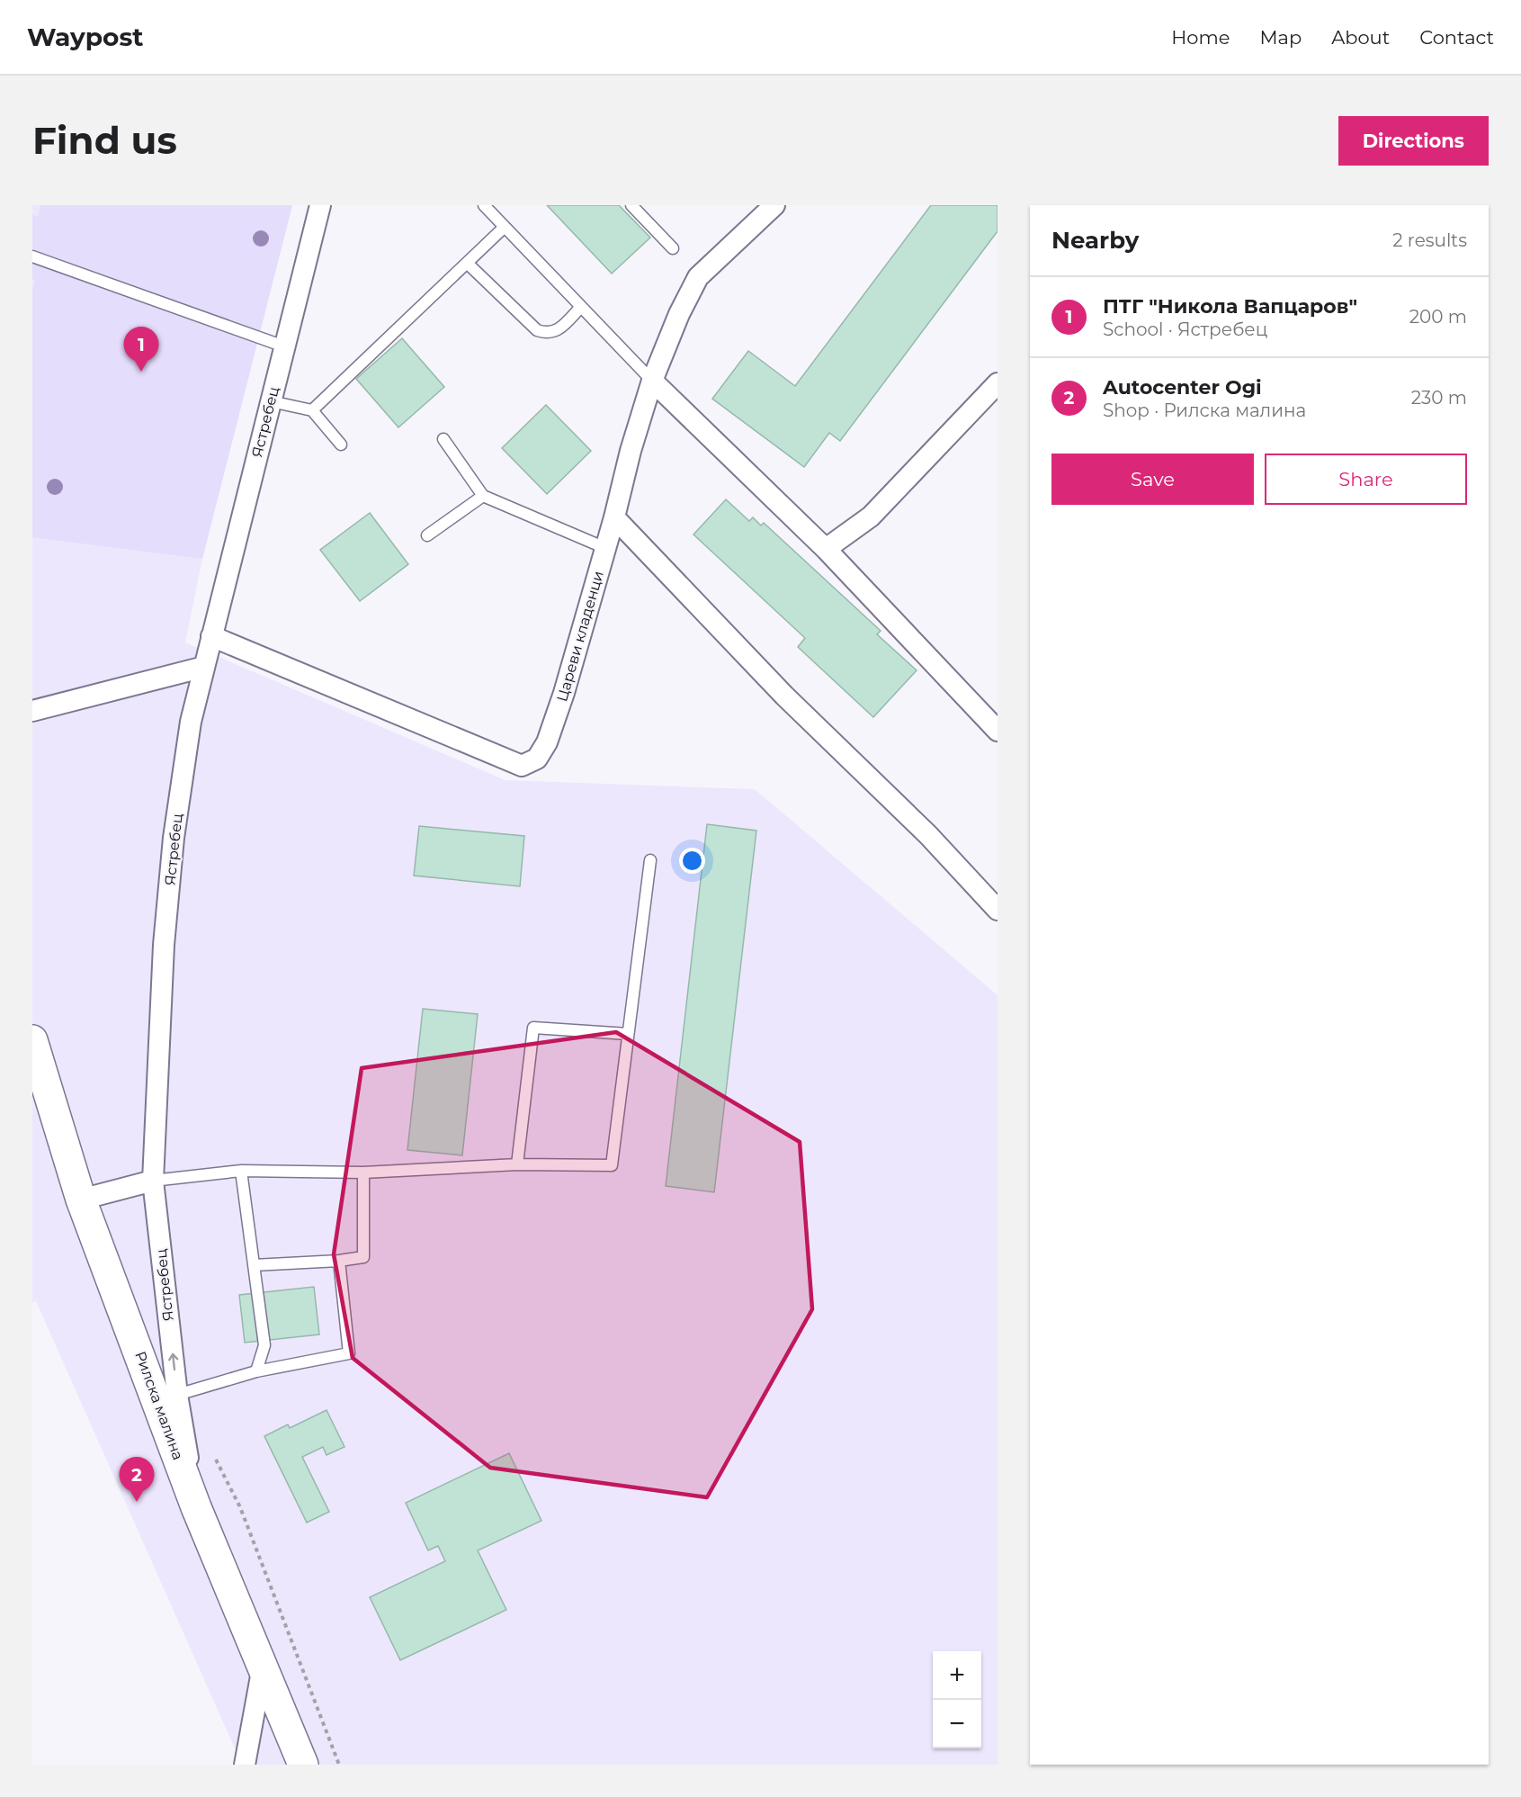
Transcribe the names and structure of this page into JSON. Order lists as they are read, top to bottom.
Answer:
{
  "streets": {
    "street": ["Ястребец", "Цареви кладенци", "Рилска малина"]
  },
  "crossings": [
    ["Ястребец", "Цареви кладенци"],
    ["Ястребец", "Рилска малина"]
  ],
  "page": {
    "header": "Waypost",
    "nav": [
      "Home",
      "Map",
      "About",
      "Contact"
    ],
    "buttons": [
      "Directions",
      ["Save", "Share"]
    ],
    "title": "Find us",
    "heading": ["Nearby", "2 results"],
    "list": [
      {
        "mark": "1",
        "name": "ПТГ \"Никола Вапцаров\"",
        "note": "School · Ястребец",
        "value": "200 m"
      },
      {
        "mark": "2",
        "name": "Autocenter Ogi",
        "note": "Shop · Рилска малина",
        "value": "230 m"
      }
    ],
    "pins": ["1", "2"],
    "map_buttons": ["+", "−"]
  }
}
